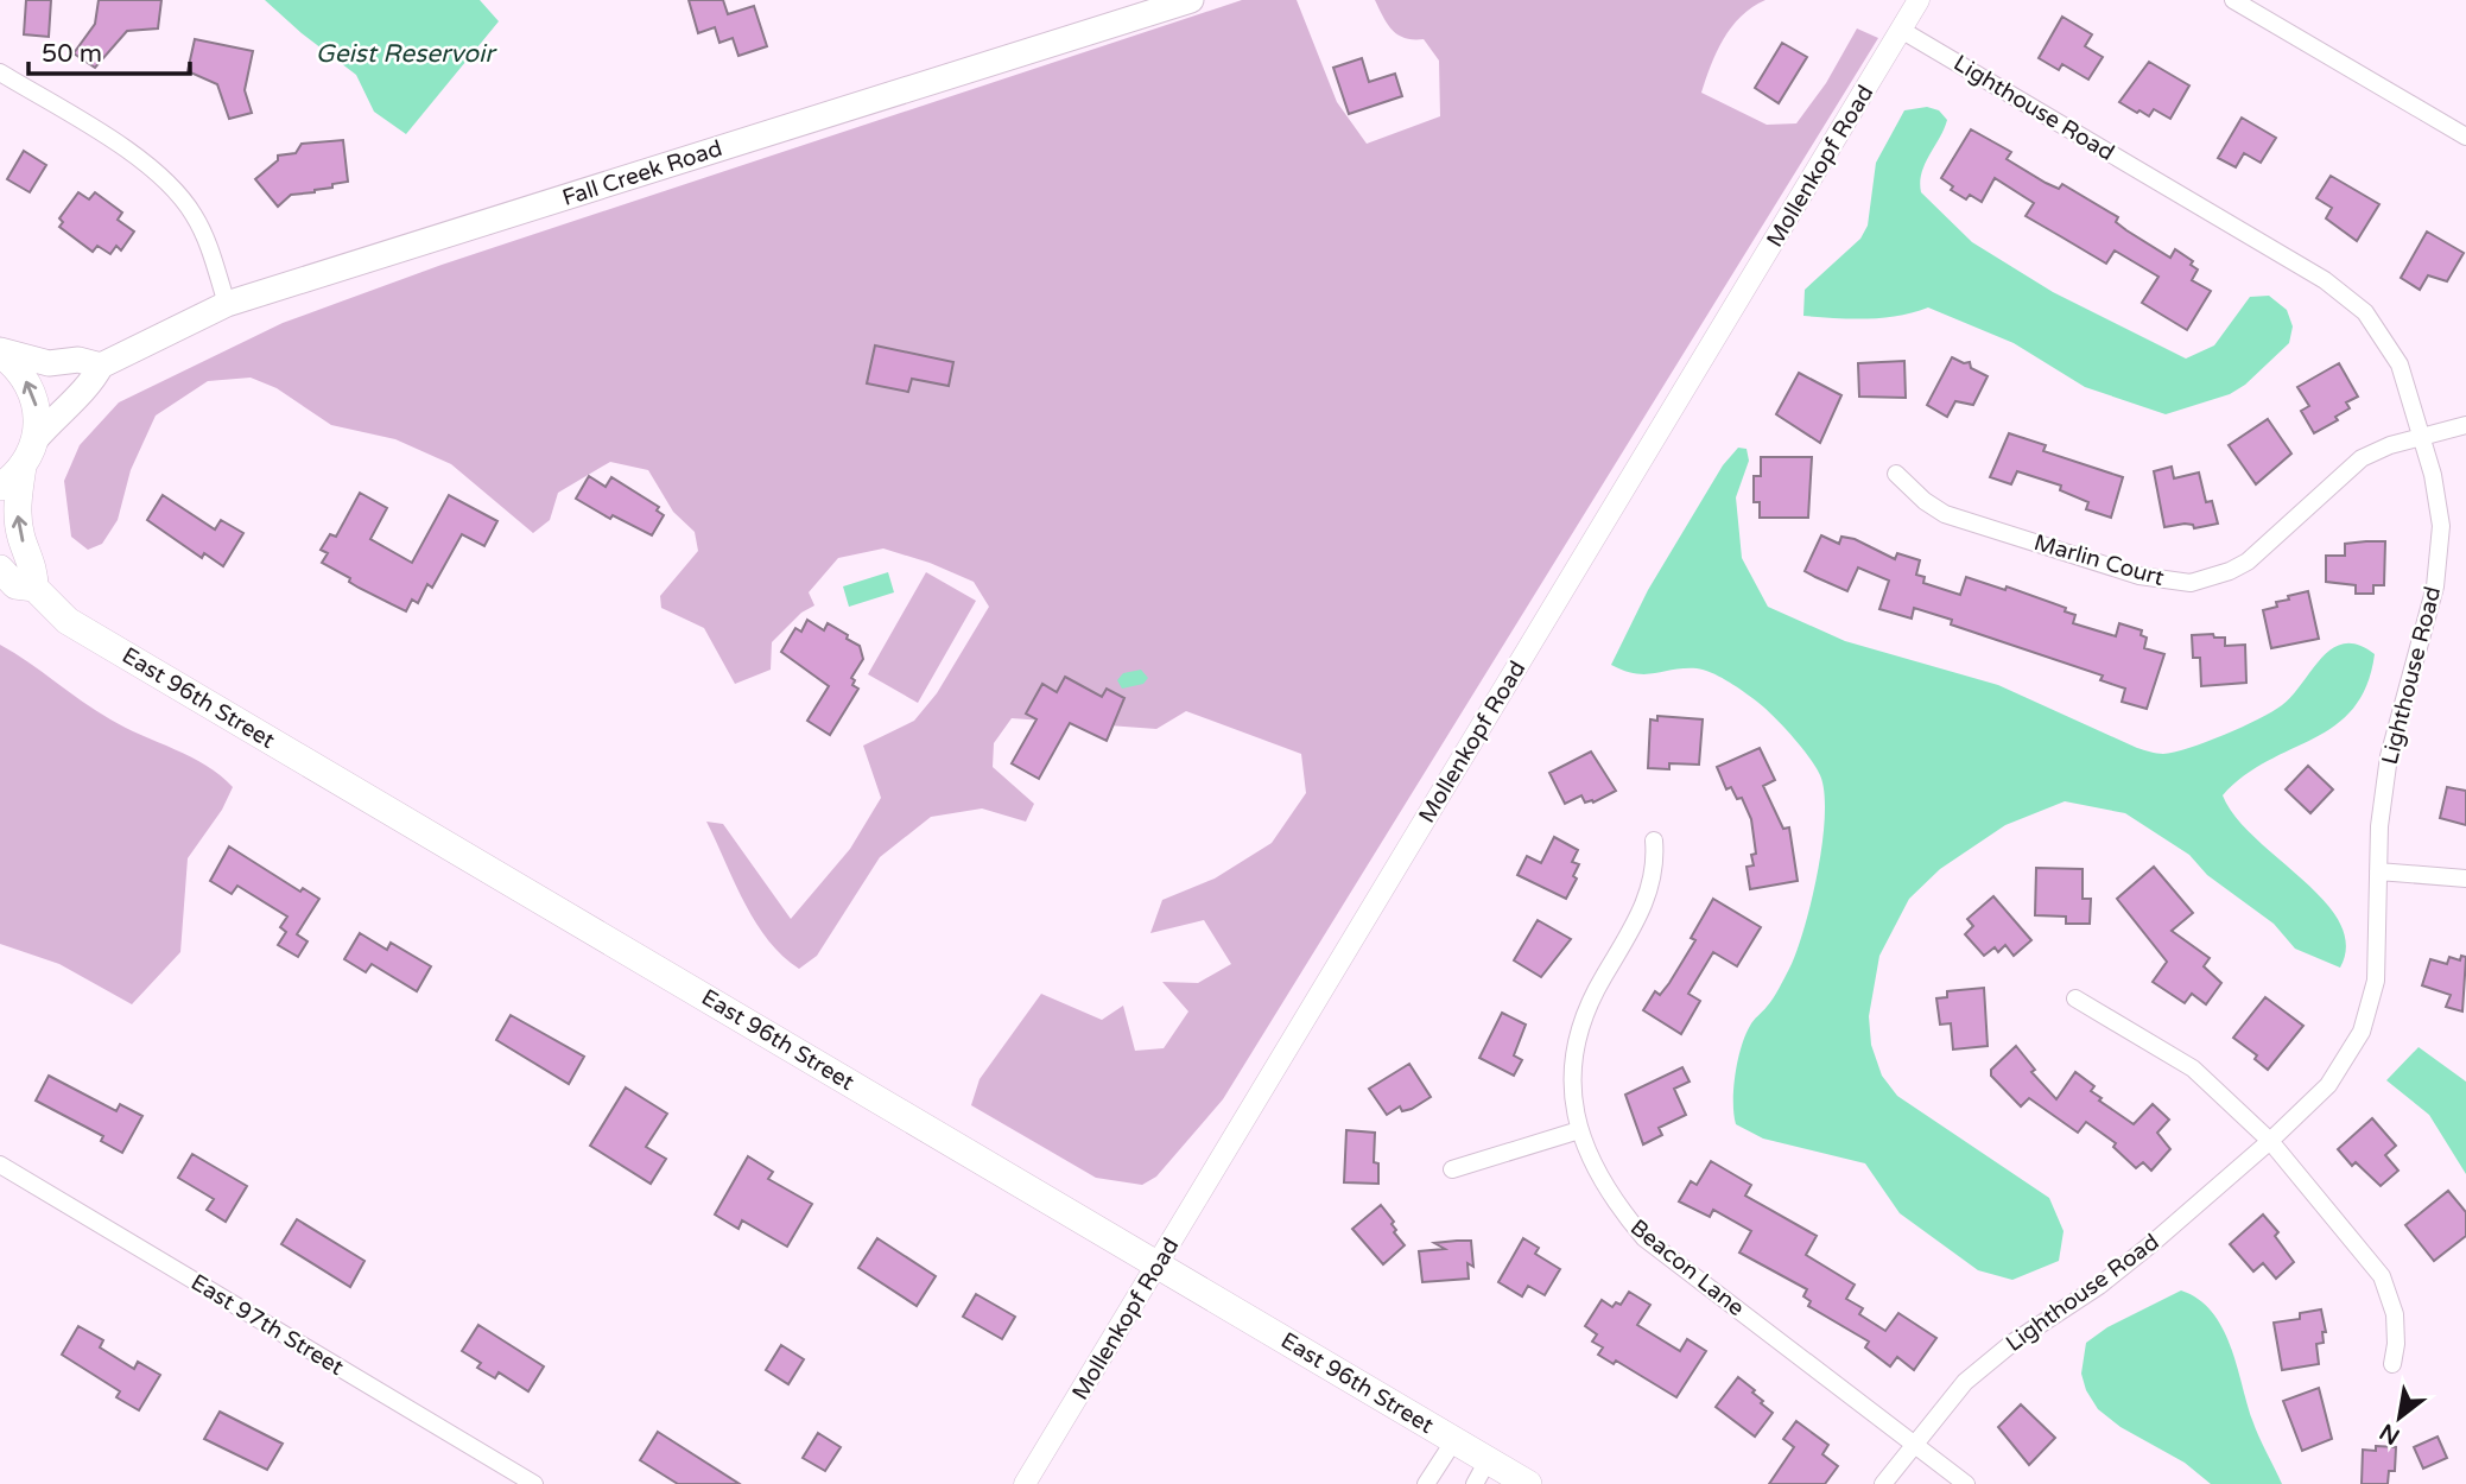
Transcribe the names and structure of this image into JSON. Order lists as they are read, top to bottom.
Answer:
{
  "streets": {
    "main road": ["Fall Creek Road", "East 96th Street"],
    "street": [
      "Lighthouse Road",
      "Mollenkopf Road",
      "Marlin Court",
      "Beacon Lane",
      "East 97th Street"
    ]
  },
  "crossings": [
    ["Lighthouse Road", "Mollenkopf Road"],
    ["Lighthouse Road", "Marlin Court"],
    ["Lighthouse Road", "Beacon Lane"],
    ["Mollenkopf Road", "East 96th Street"]
  ],
  "water": ["Geist Reservoir"],
  "scale_bar": "50 m",
  "north": "bottom left"
}
